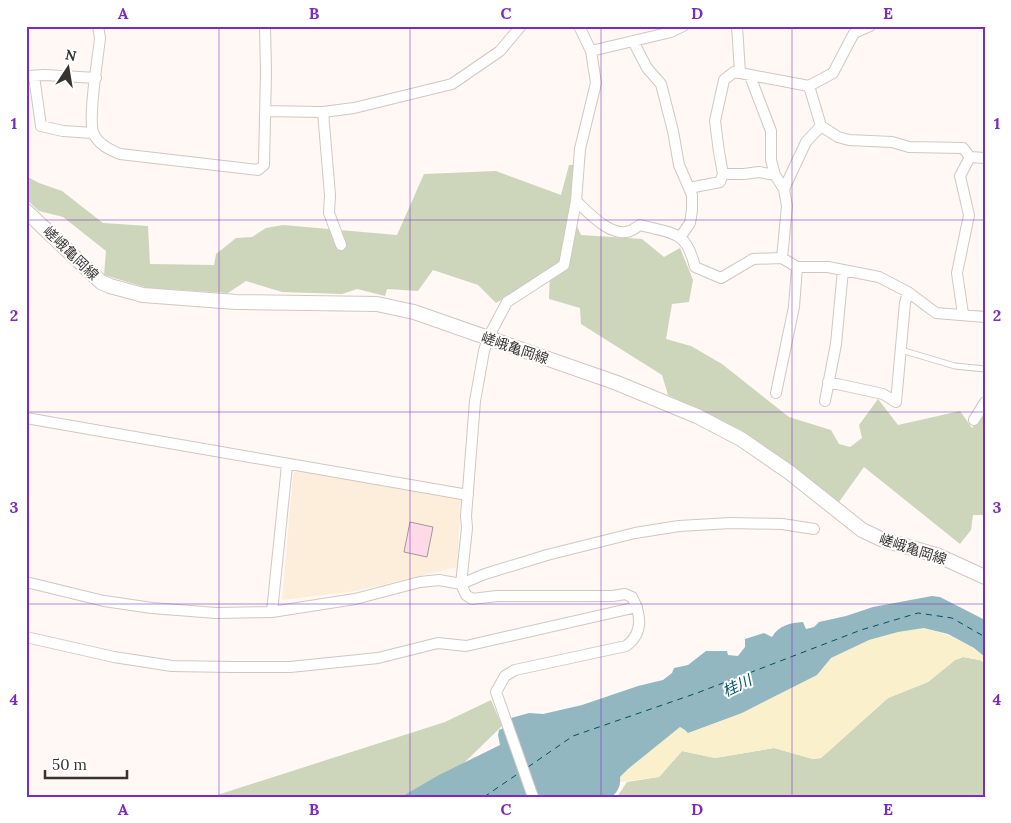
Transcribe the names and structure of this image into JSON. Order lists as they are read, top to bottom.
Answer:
{
  "streets": {
    "main road": ["嵯峨亀岡線"]
  },
  "water": ["桂川"],
  "scale_bar": "50 m",
  "north": "top",
  "grid": {
    "columns": [
      "A",
      "B",
      "C",
      "D",
      "E"
    ],
    "rows": [
      "1",
      "2",
      "3",
      "4"
    ]
  }
}
